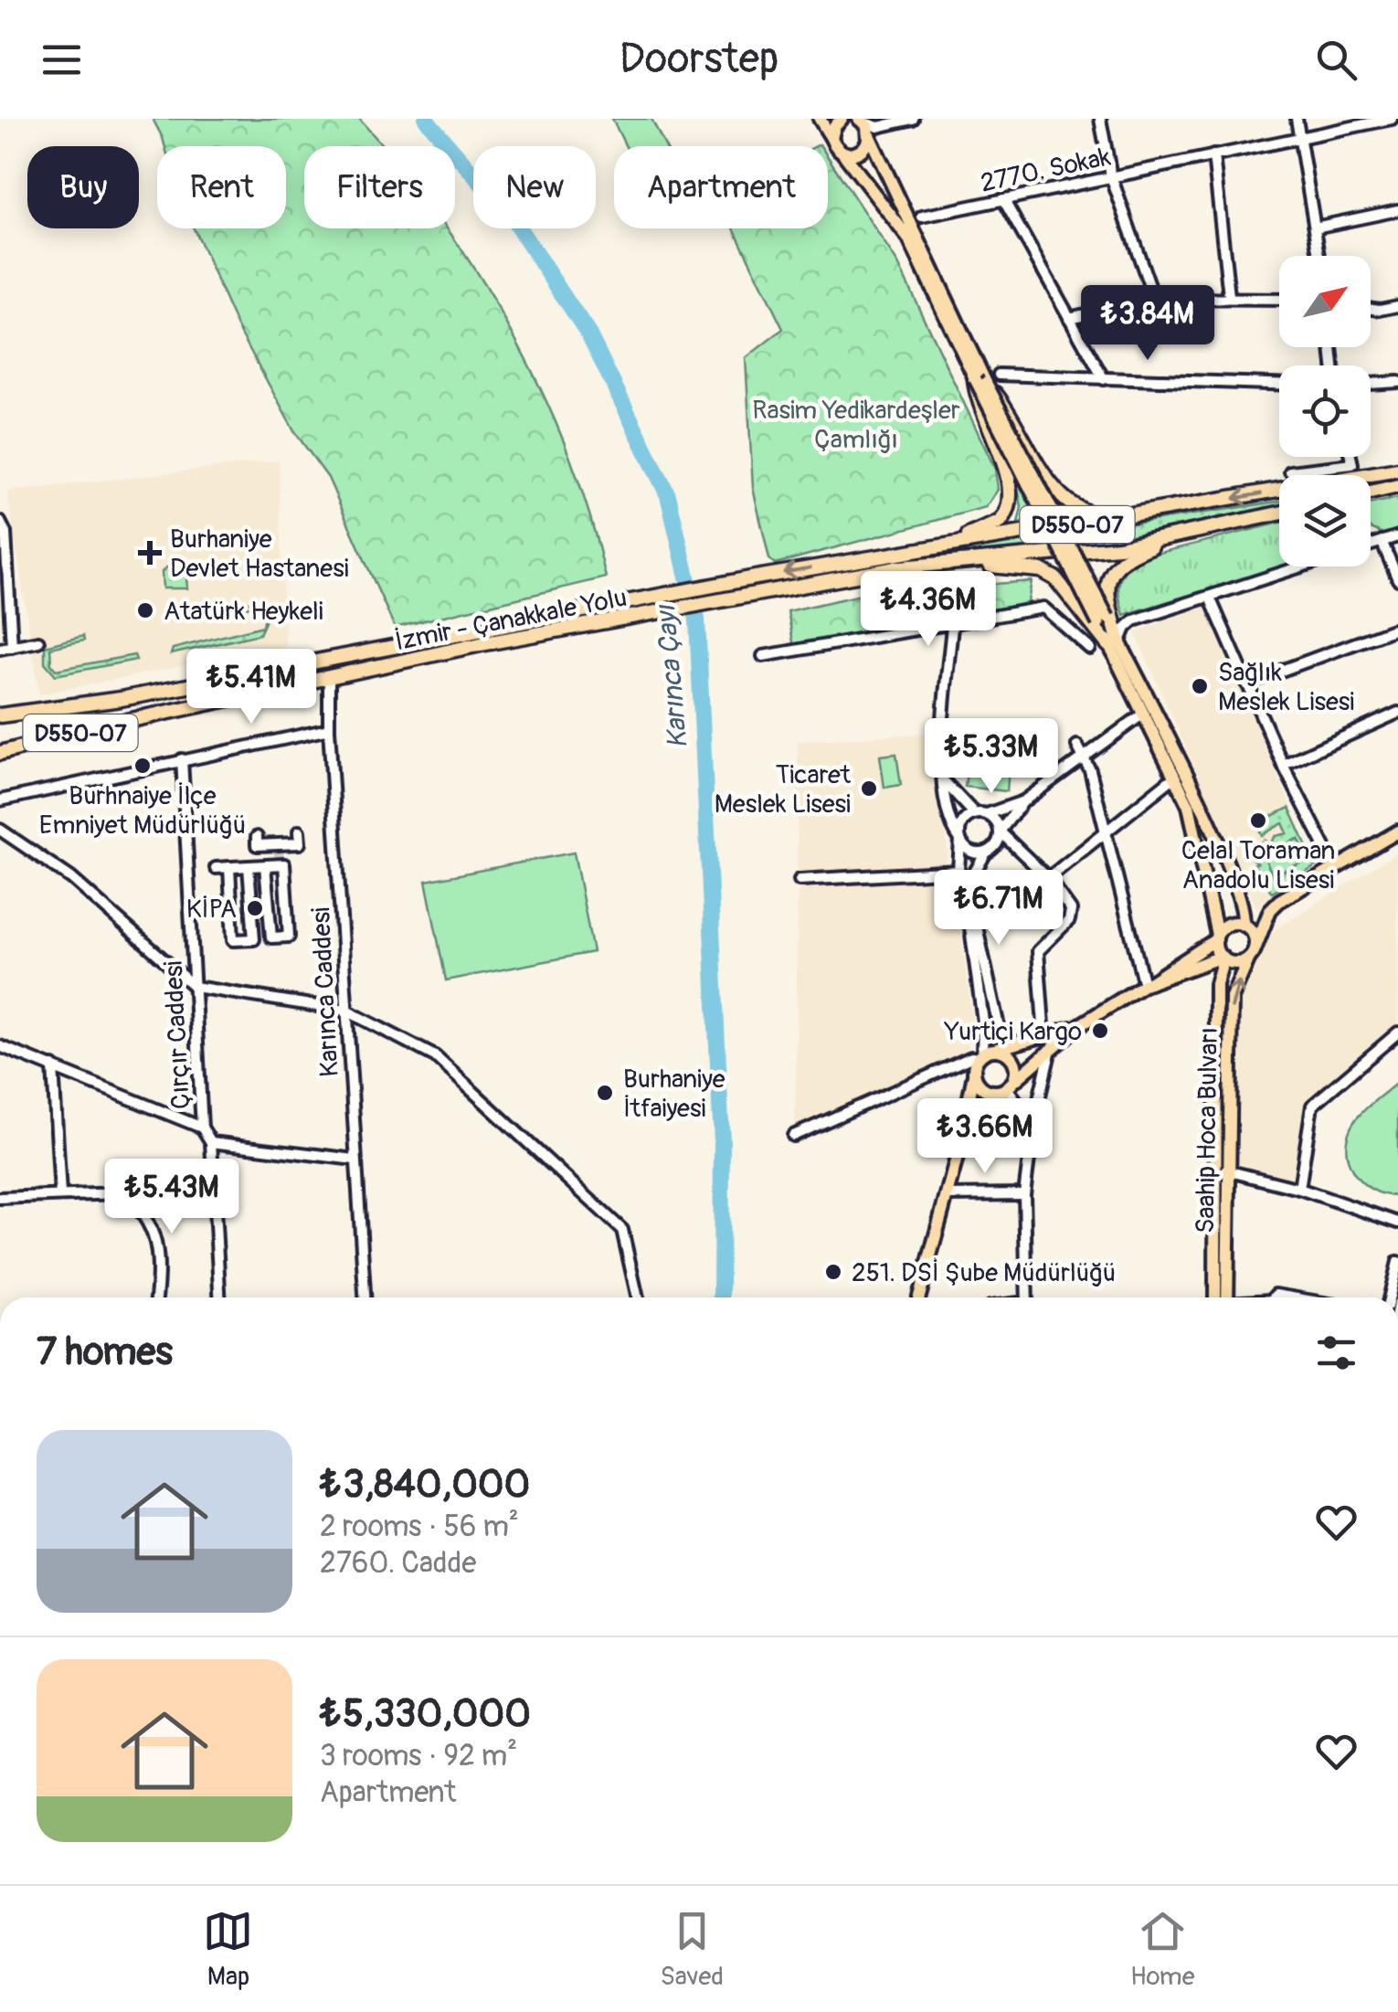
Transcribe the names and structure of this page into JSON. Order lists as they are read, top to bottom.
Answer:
{
  "streets": {
    "highway": ["D550-07", "İzmir - Çanakkale Yolu"],
    "main road": ["Saahip Hoca Bulvarı"],
    "street": ["2770. Sokak", "Karınca Caddesi", "Çırçır Caddesi"]
  },
  "crossings": [
    ["İzmir - Çanakkale Yolu", "Karınca Caddesi"]
  ],
  "water": ["Karınca Çayı"],
  "parks": ["Rasim Yedikardeşler Çamlığı"],
  "places": {
    "health": ["Burhaniye Devlet Hastanesi"],
    "other": [
      "Atatürk Heykeli",
      "Sağlık Meslek Lisesi",
      "Burhnaiye İlçe Emniyet Müdürlüğü",
      "Ticaret Meslek Lisesi",
      "Celal Toraman Anadolu Lisesi",
      "KİPA",
      "Yurtiçi Kargo",
      "Burhaniye İtfaiyesi",
      "251. DSİ Şube Müdürlüğü"
    ]
  },
  "north": "top right",
  "page": {
    "header": "Doorstep",
    "chip": [
      "Buy",
      "Rent",
      "Filters",
      "New",
      "Apartment"
    ],
    "price": [
      "₺3.84M",
      "₺4.36M",
      "₺5.41M",
      "₺5.33M",
      "₺6.71M",
      "₺3.66M",
      "₺5.43M"
    ],
    "heading": "7 homes",
    "list": [
      {
        "name": "₺3,840,000",
        "note": "2 rooms · 56 m² · 2760. Cadde"
      },
      {
        "name": "₺5,330,000",
        "note": "3 rooms · 92 m² · Apartment"
      }
    ],
    "tabs": ["Map", "Saved", "Home"]
  }
}
